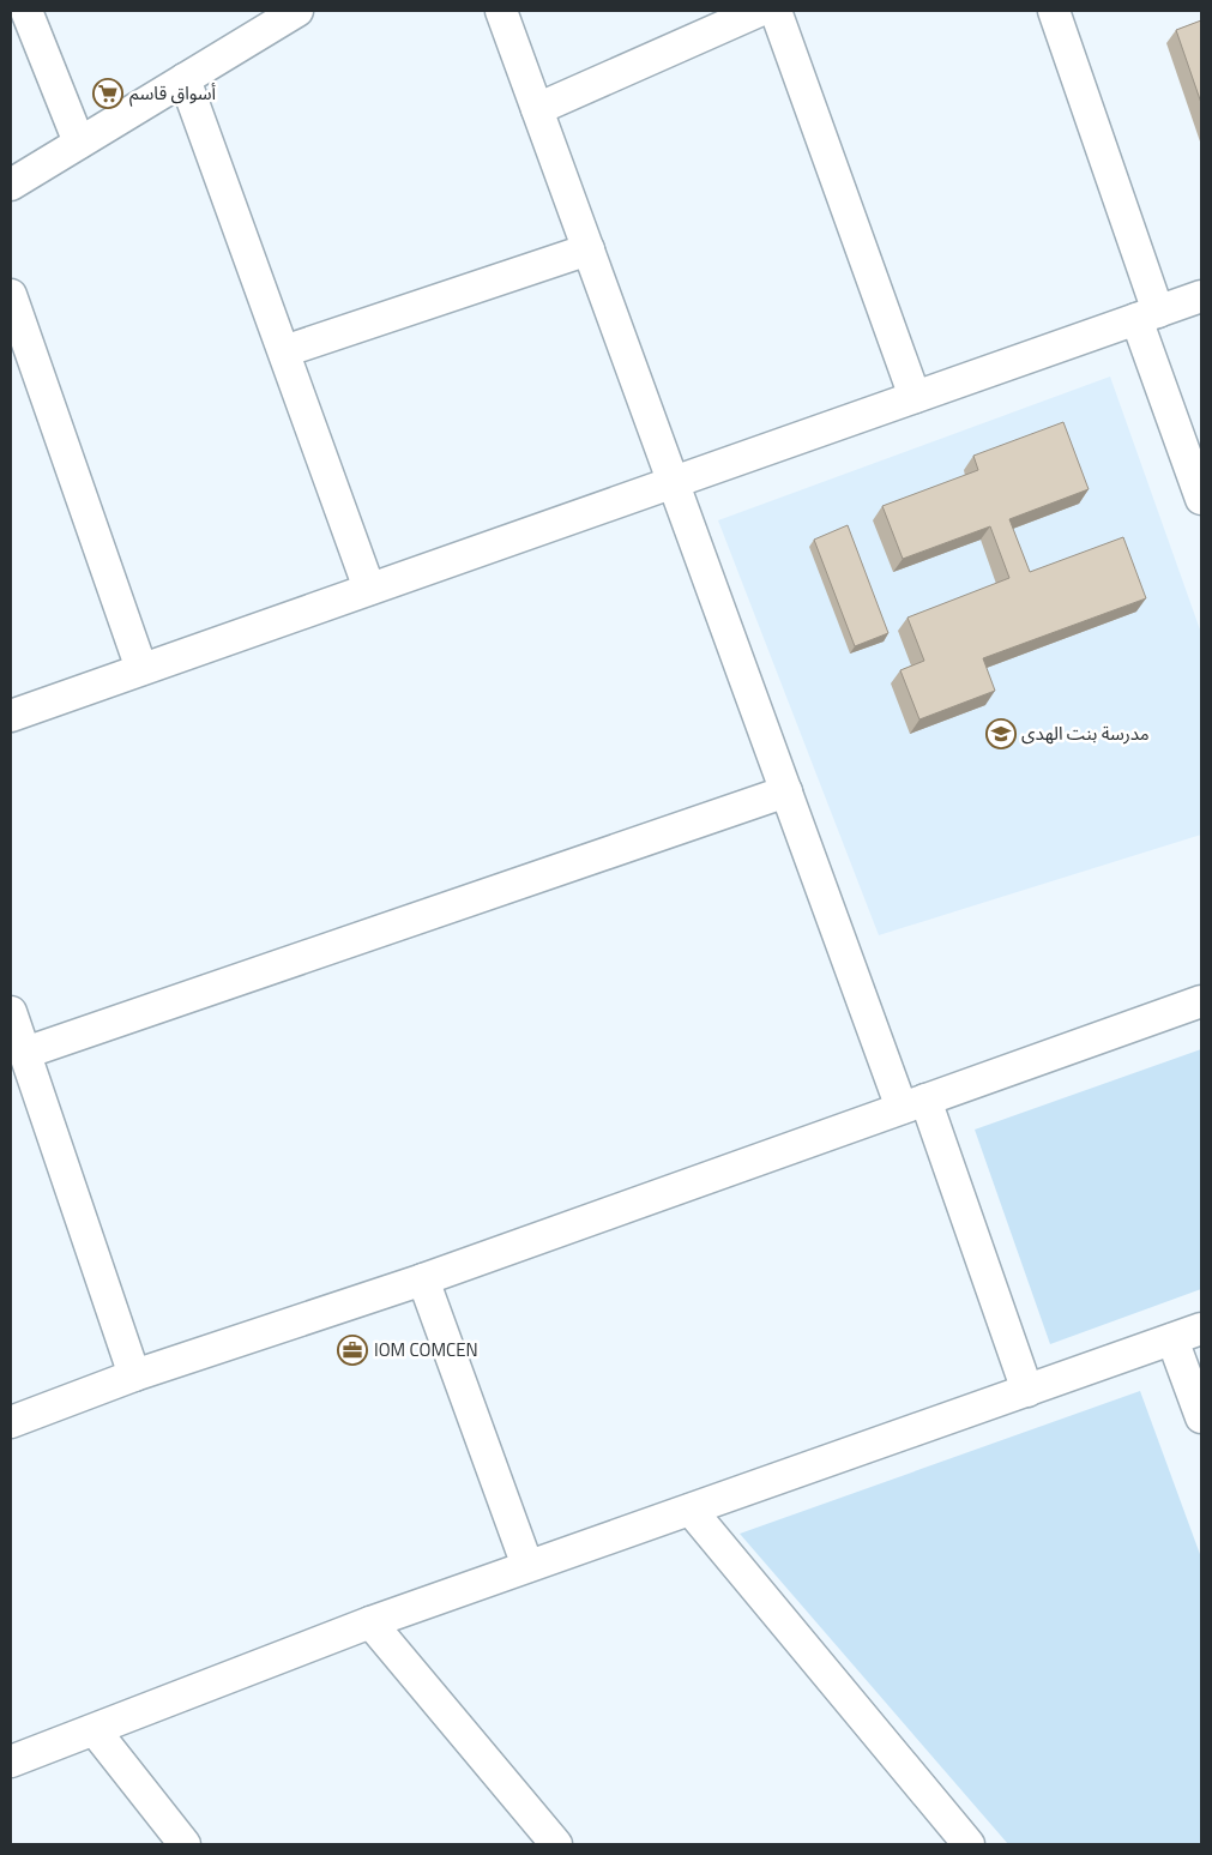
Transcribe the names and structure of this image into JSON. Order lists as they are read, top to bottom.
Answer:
{
  "places": {
    "supermarket": ["أسواق قاسم"],
    "school or university": ["مدرسة بنت الهدی"],
    "office": ["IOM COMCEN"]
  }
}
